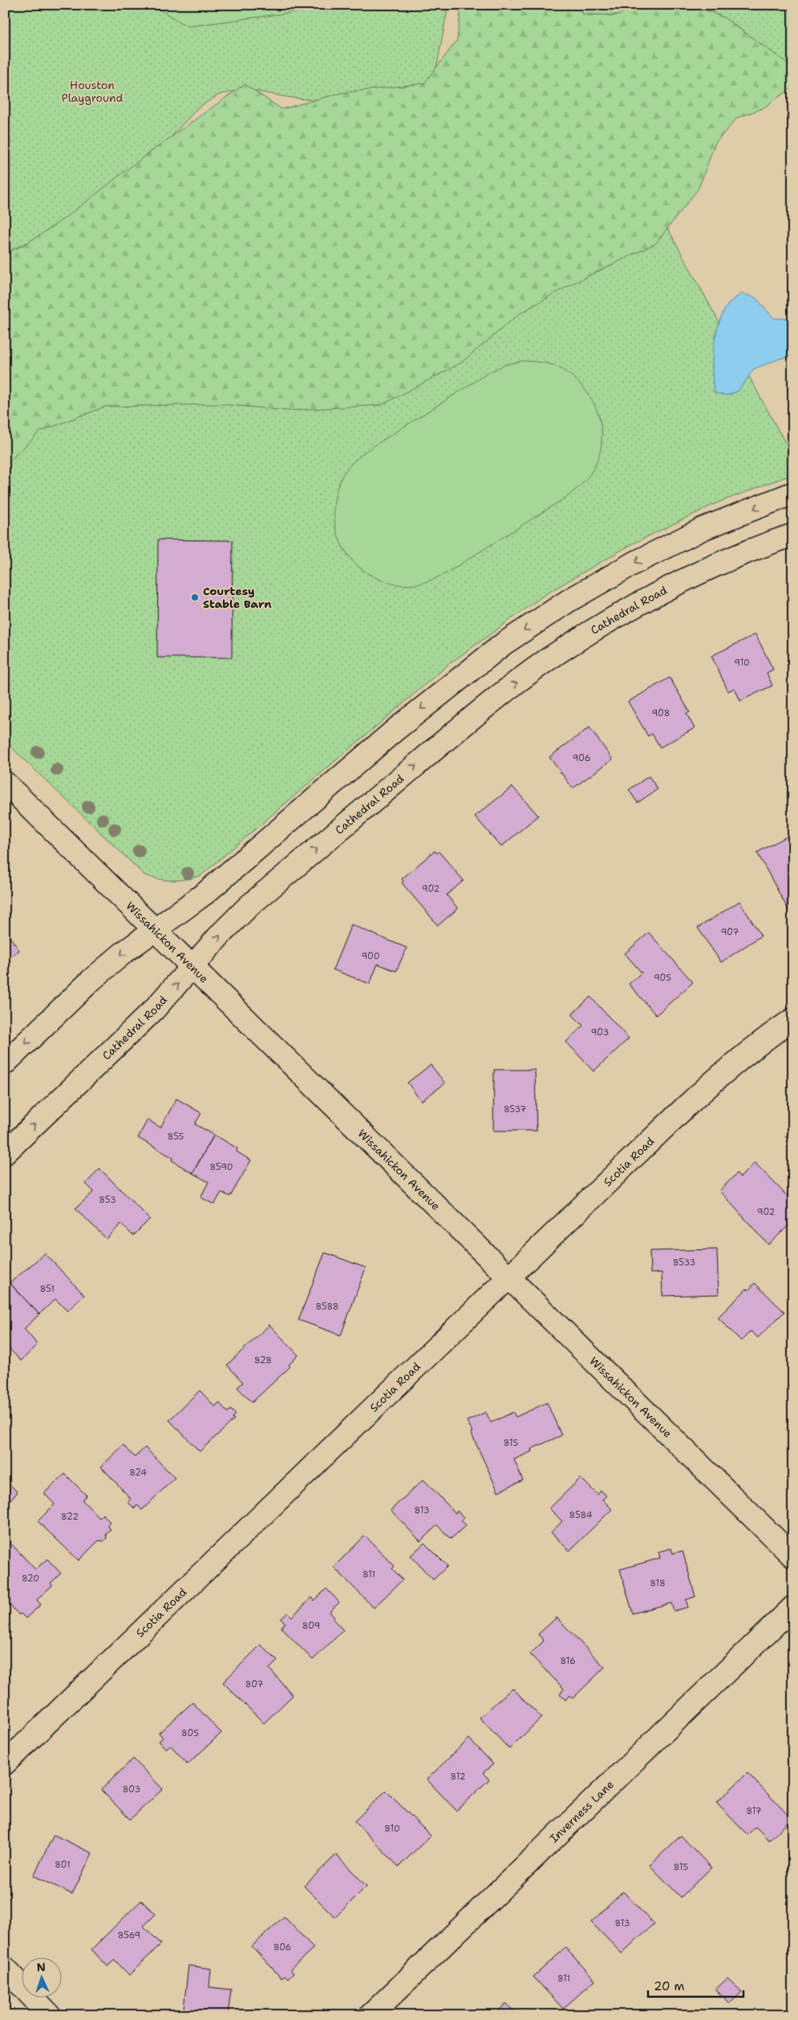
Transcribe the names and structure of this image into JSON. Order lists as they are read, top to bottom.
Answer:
{
  "streets": {
    "street": [
      "Cathedral Road",
      "Wissahickon Avenue",
      "Scotia Road",
      "Inverness Lane"
    ]
  },
  "crossings": [
    ["Cathedral Road", "Wissahickon Avenue"],
    ["Wissahickon Avenue", "Scotia Road"]
  ],
  "parks": ["Houston Playground"],
  "places": ["Courtesy Stable Barn"],
  "house_numbers": [
    "910",
    "908",
    "906",
    "902",
    "907",
    "900",
    "905",
    "903",
    "8537",
    "855",
    "8590",
    "853",
    "902",
    "8533",
    "851",
    "8588",
    "828",
    "815",
    "824",
    "813",
    "8584",
    "822",
    "811",
    "820",
    "818",
    "809",
    "816",
    "807",
    "805",
    "812",
    "803",
    "817",
    "810",
    "801",
    "815",
    "813",
    "8569",
    "806",
    "811"
  ],
  "scale_bar": "20 m",
  "north": "top"
}
